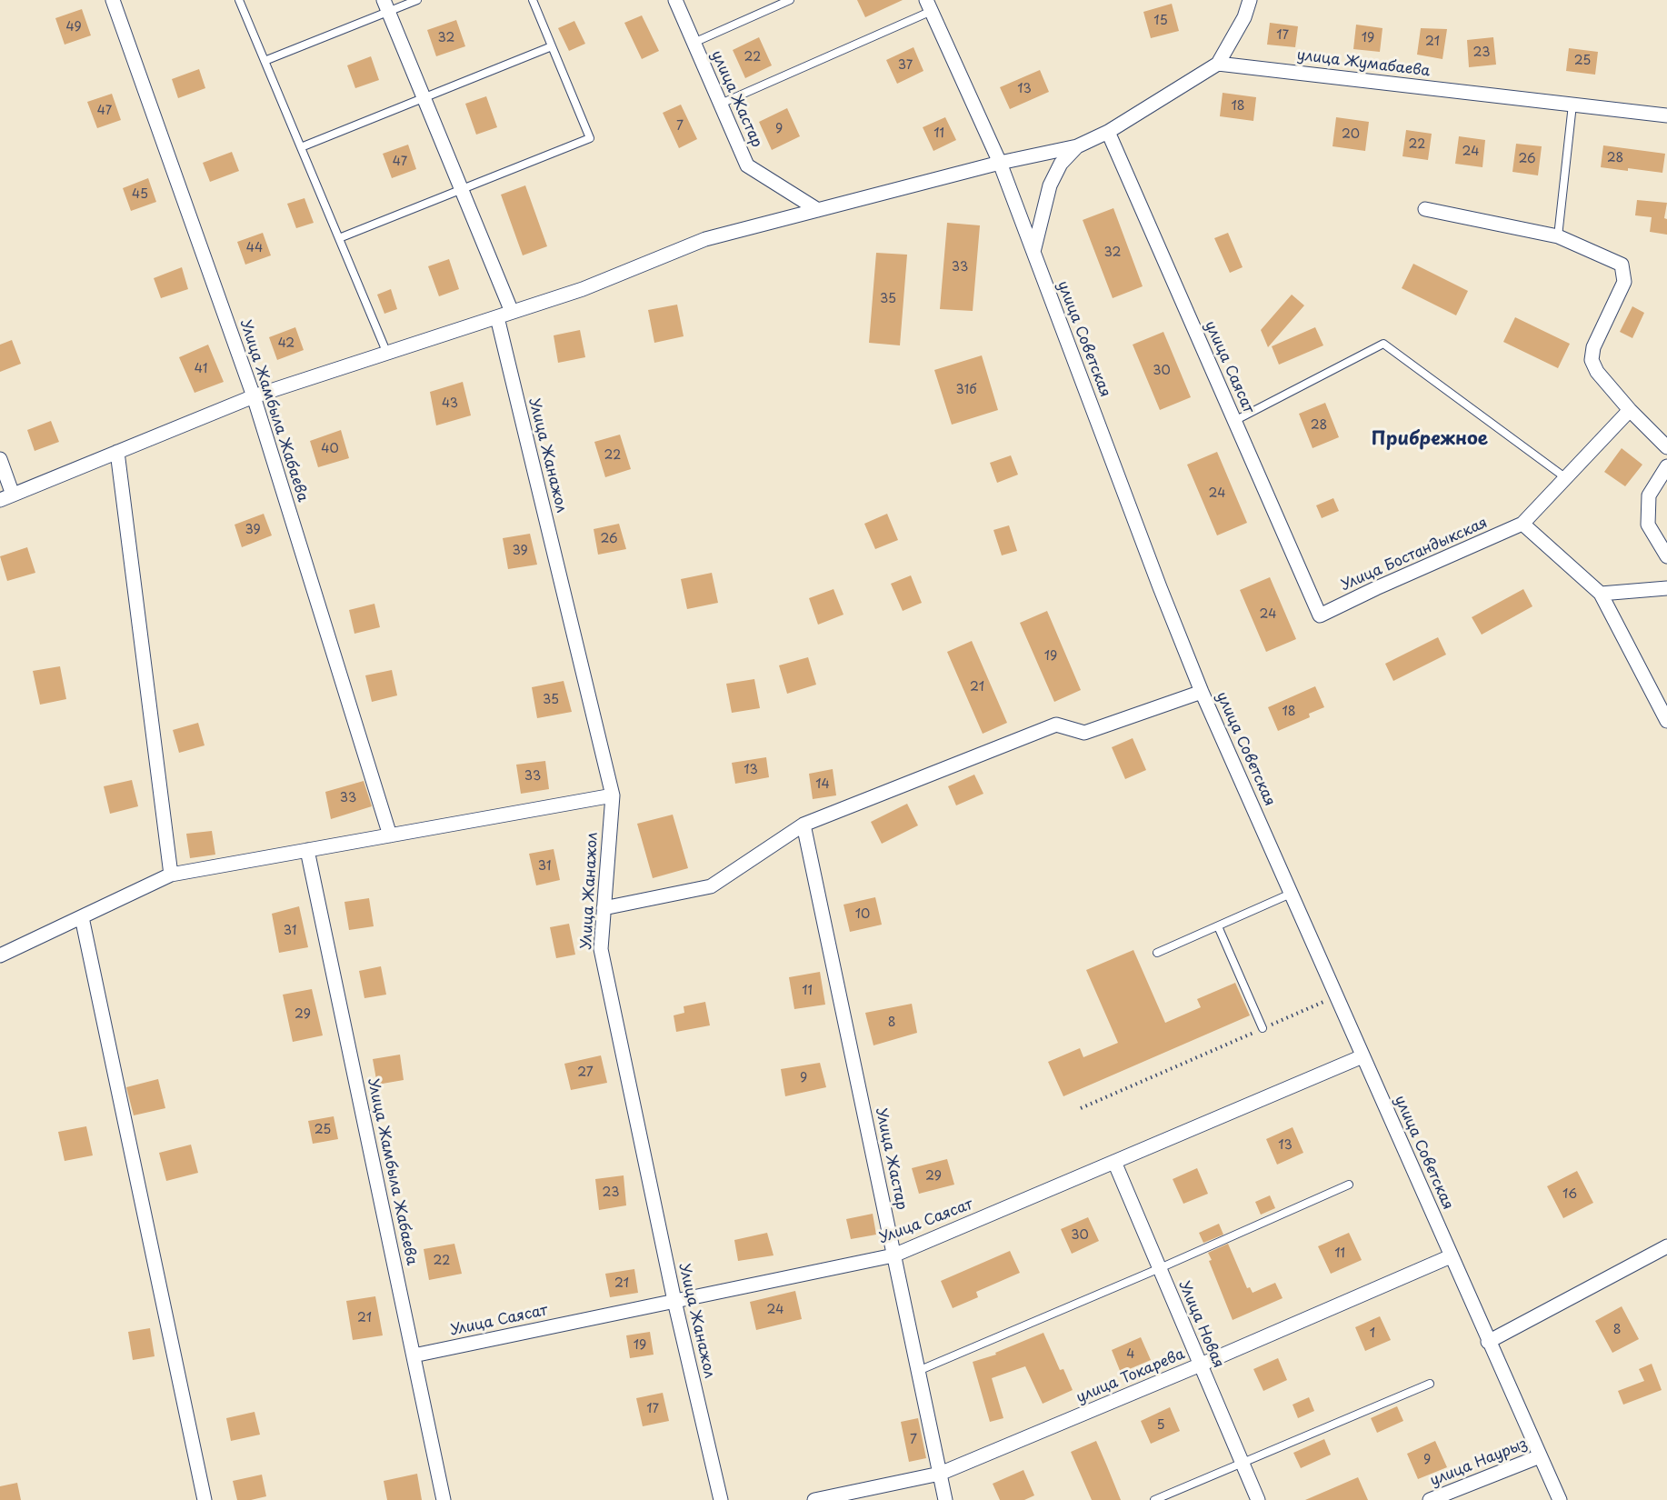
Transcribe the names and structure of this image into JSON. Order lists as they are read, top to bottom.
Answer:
{
  "streets": {
    "street": [
      "улица Жумабаева",
      "улица Жастар",
      "улица Советская",
      "улица Саясат",
      "Улица Жамбыла Жабаева",
      "Улица Жанажол",
      "Улица Бостандыкская",
      "Улица Жастар",
      "Улица Саясат",
      "Улица Новая",
      "улица Токарева",
      "улица Наурыз"
    ]
  },
  "crossings": [
    ["улица Советская", "Улица Саясат"],
    ["улица Советская", "улица Токарева"],
    ["улица Советская", "улица Наурыз"],
    ["улица Саясат", "Улица Бостандыкская"],
    ["Улица Жамбыла Жабаева", "Улица Саясат"],
    ["Улица Жанажол", "Улица Саясат"],
    ["Улица Жастар", "Улица Саясат"],
    ["Улица Жастар", "улица Токарева"],
    ["Улица Саясат", "Улица Новая"],
    ["Улица Новая", "улица Токарева"]
  ],
  "districts": ["Прибрежное"],
  "house_numbers": [
    "15",
    "49",
    "17",
    "32",
    "19",
    "21",
    "23",
    "22",
    "25",
    "37",
    "13",
    "18",
    "47",
    "7",
    "9",
    "11",
    "20",
    "22",
    "24",
    "28",
    "26",
    "47",
    "45",
    "44",
    "32",
    "33",
    "35",
    "42",
    "41",
    "30",
    "31б",
    "43",
    "28",
    "40",
    "22",
    "24",
    "39",
    "26",
    "39",
    "24",
    "19",
    "21",
    "35",
    "18",
    "13",
    "33",
    "14",
    "33",
    "31",
    "10",
    "31",
    "11",
    "29",
    "8",
    "27",
    "9",
    "25",
    "13",
    "29",
    "23",
    "16",
    "30",
    "11",
    "22",
    "21",
    "24",
    "21",
    "8",
    "1",
    "19",
    "4",
    "17",
    "5",
    "7",
    "9"
  ]
}
